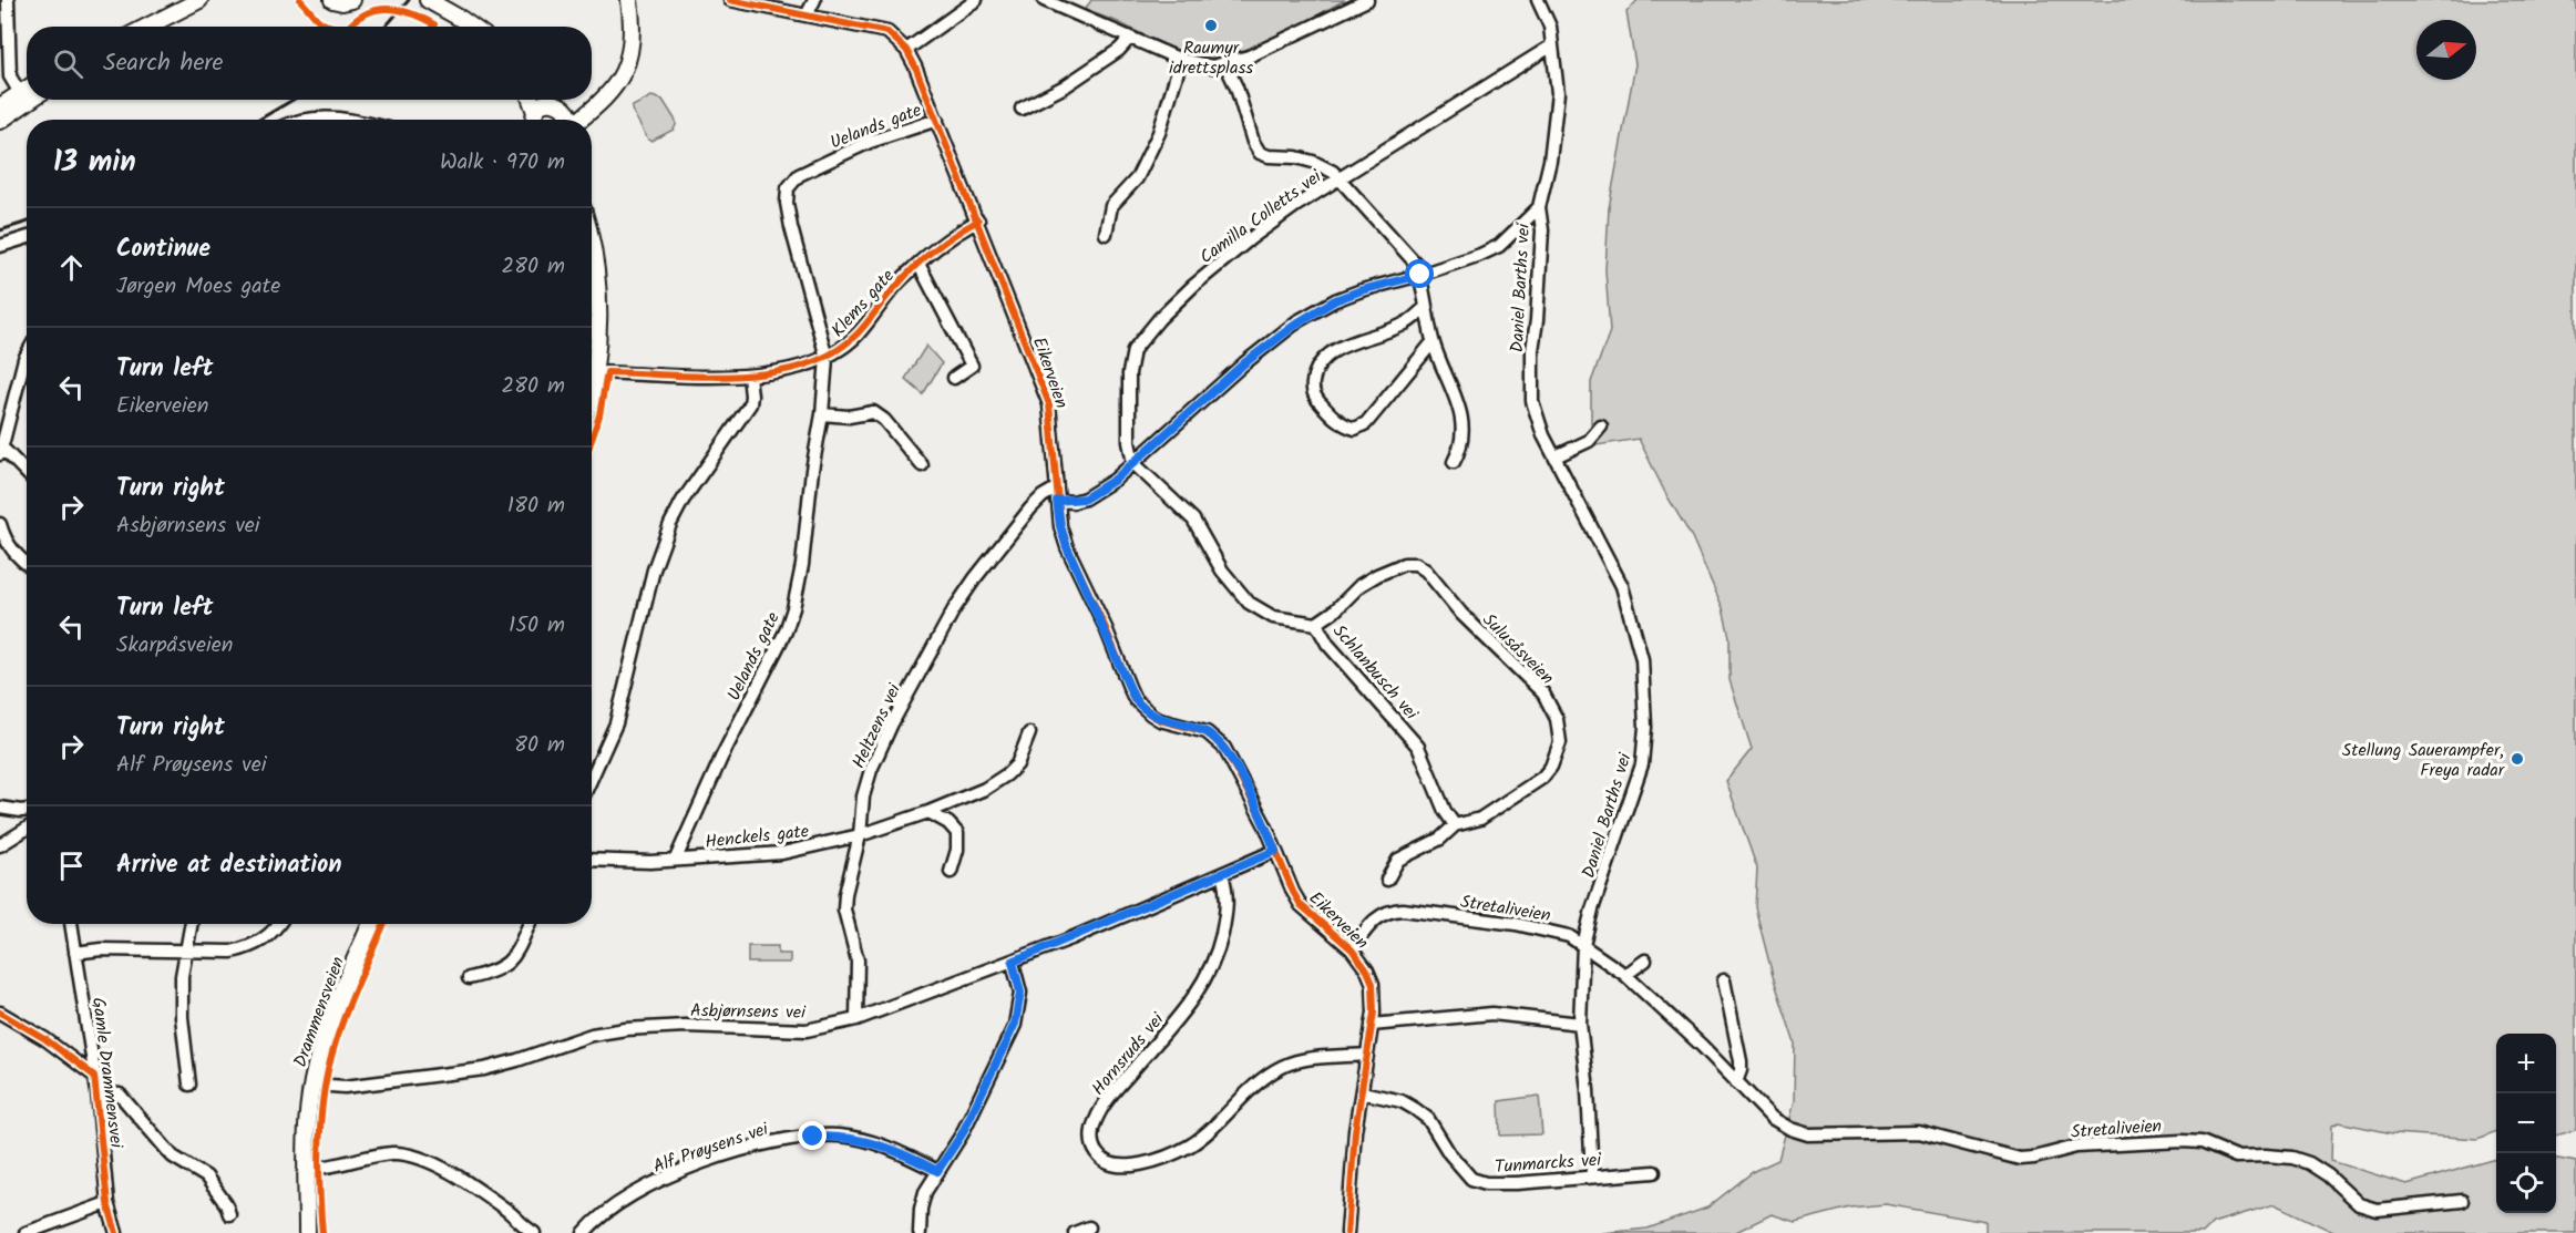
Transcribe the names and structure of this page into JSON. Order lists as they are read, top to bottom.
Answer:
{
  "streets": {
    "main road": ["Drammensveien"],
    "street": [
      "Uelands gate",
      "Camilla Colletts vei",
      "Daniel Barths vei",
      "Klems gate",
      "Eikerveien",
      "Sulusåsveien",
      "Schlanbusch vei",
      "Heltzens vei",
      "Henckels gate",
      "Stretaliveien",
      "Asbjørnsens vei",
      "Hornsruds vei",
      "Gamle Drammensvei",
      "Alf Prøysens vei",
      "Tunmarcks vei"
    ]
  },
  "crossings": [
    ["Uelands gate", "Klems gate"],
    ["Uelands gate", "Eikerveien"],
    ["Uelands gate", "Henckels gate"],
    ["Camilla Colletts vei", "Schlanbusch vei"],
    ["Daniel Barths vei", "Stretaliveien"],
    ["Daniel Barths vei", "Tunmarcks vei"],
    ["Klems gate", "Eikerveien"],
    ["Eikerveien", "Heltzens vei"],
    ["Eikerveien", "Stretaliveien"],
    ["Eikerveien", "Asbjørnsens vei"],
    ["Eikerveien", "Hornsruds vei"],
    ["Eikerveien", "Tunmarcks vei"],
    ["Sulusåsveien", "Schlanbusch vei"],
    ["Heltzens vei", "Henckels gate"],
    ["Heltzens vei", "Asbjørnsens vei"],
    ["Asbjørnsens vei", "Drammensveien"],
    ["Asbjørnsens vei", "Hornsruds vei"]
  ],
  "places": ["Raumyr idrettsplass", "Stellung Sauerampfer, Freya radar"],
  "north": "right",
  "page": {
    "search": "Search here",
    "heading": ["13 min", "Walk · 970 m"],
    "list": [
      ["Continue", "Jørgen Moes gate", "280 m"],
      ["Turn left", "Eikerveien", "280 m"],
      ["Turn right", "Asbjørnsens vei", "180 m"],
      ["Turn left", "Skarpåsveien", "150 m"],
      ["Turn right", "Alf Prøysens vei", "80 m"],
      "Arrive at destination"
    ],
    "map_buttons": ["+", "−"]
  }
}
